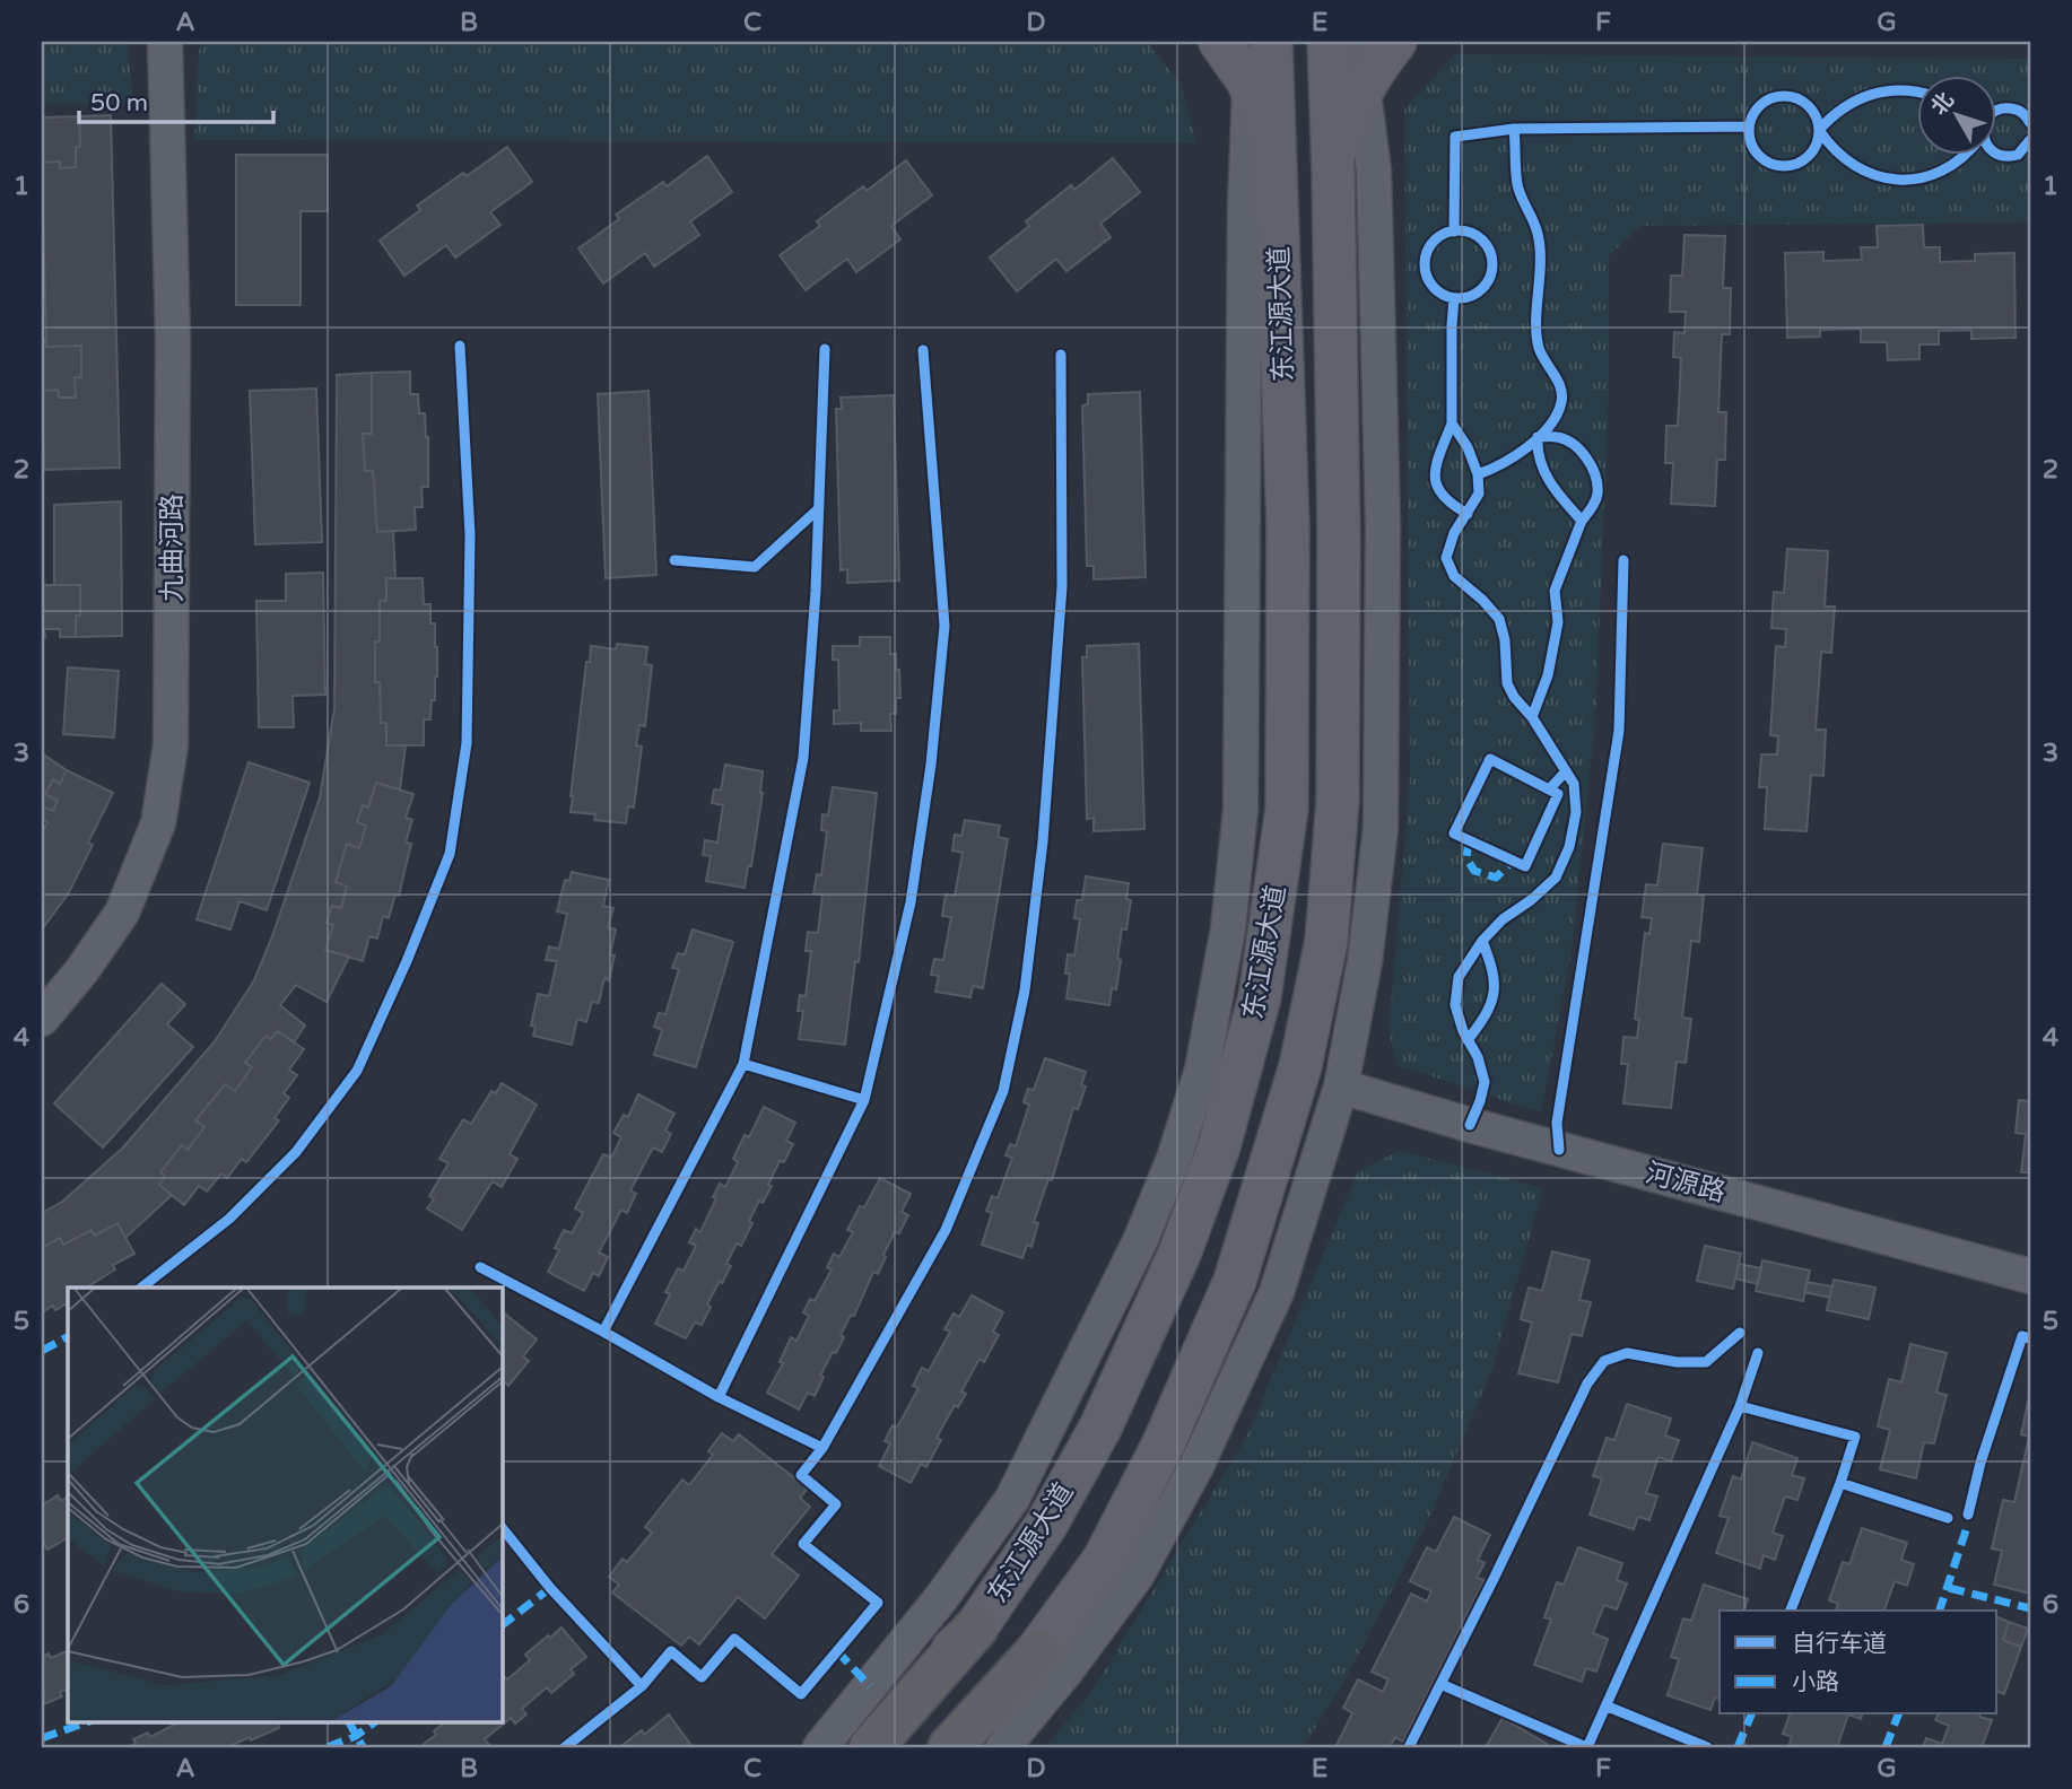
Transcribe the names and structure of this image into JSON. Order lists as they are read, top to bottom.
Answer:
{
  "streets": {
    "main road": ["东江源大道"],
    "street": ["九曲河路", "河源路"]
  },
  "legend": ["自行车道", "小路"],
  "scale_bar": "50 m",
  "north": "top left",
  "grid": {
    "columns": [
      "A",
      "B",
      "C",
      "D",
      "E",
      "F",
      "G"
    ],
    "rows": [
      "1",
      "2",
      "3",
      "4",
      "5",
      "6"
    ]
  }
}
